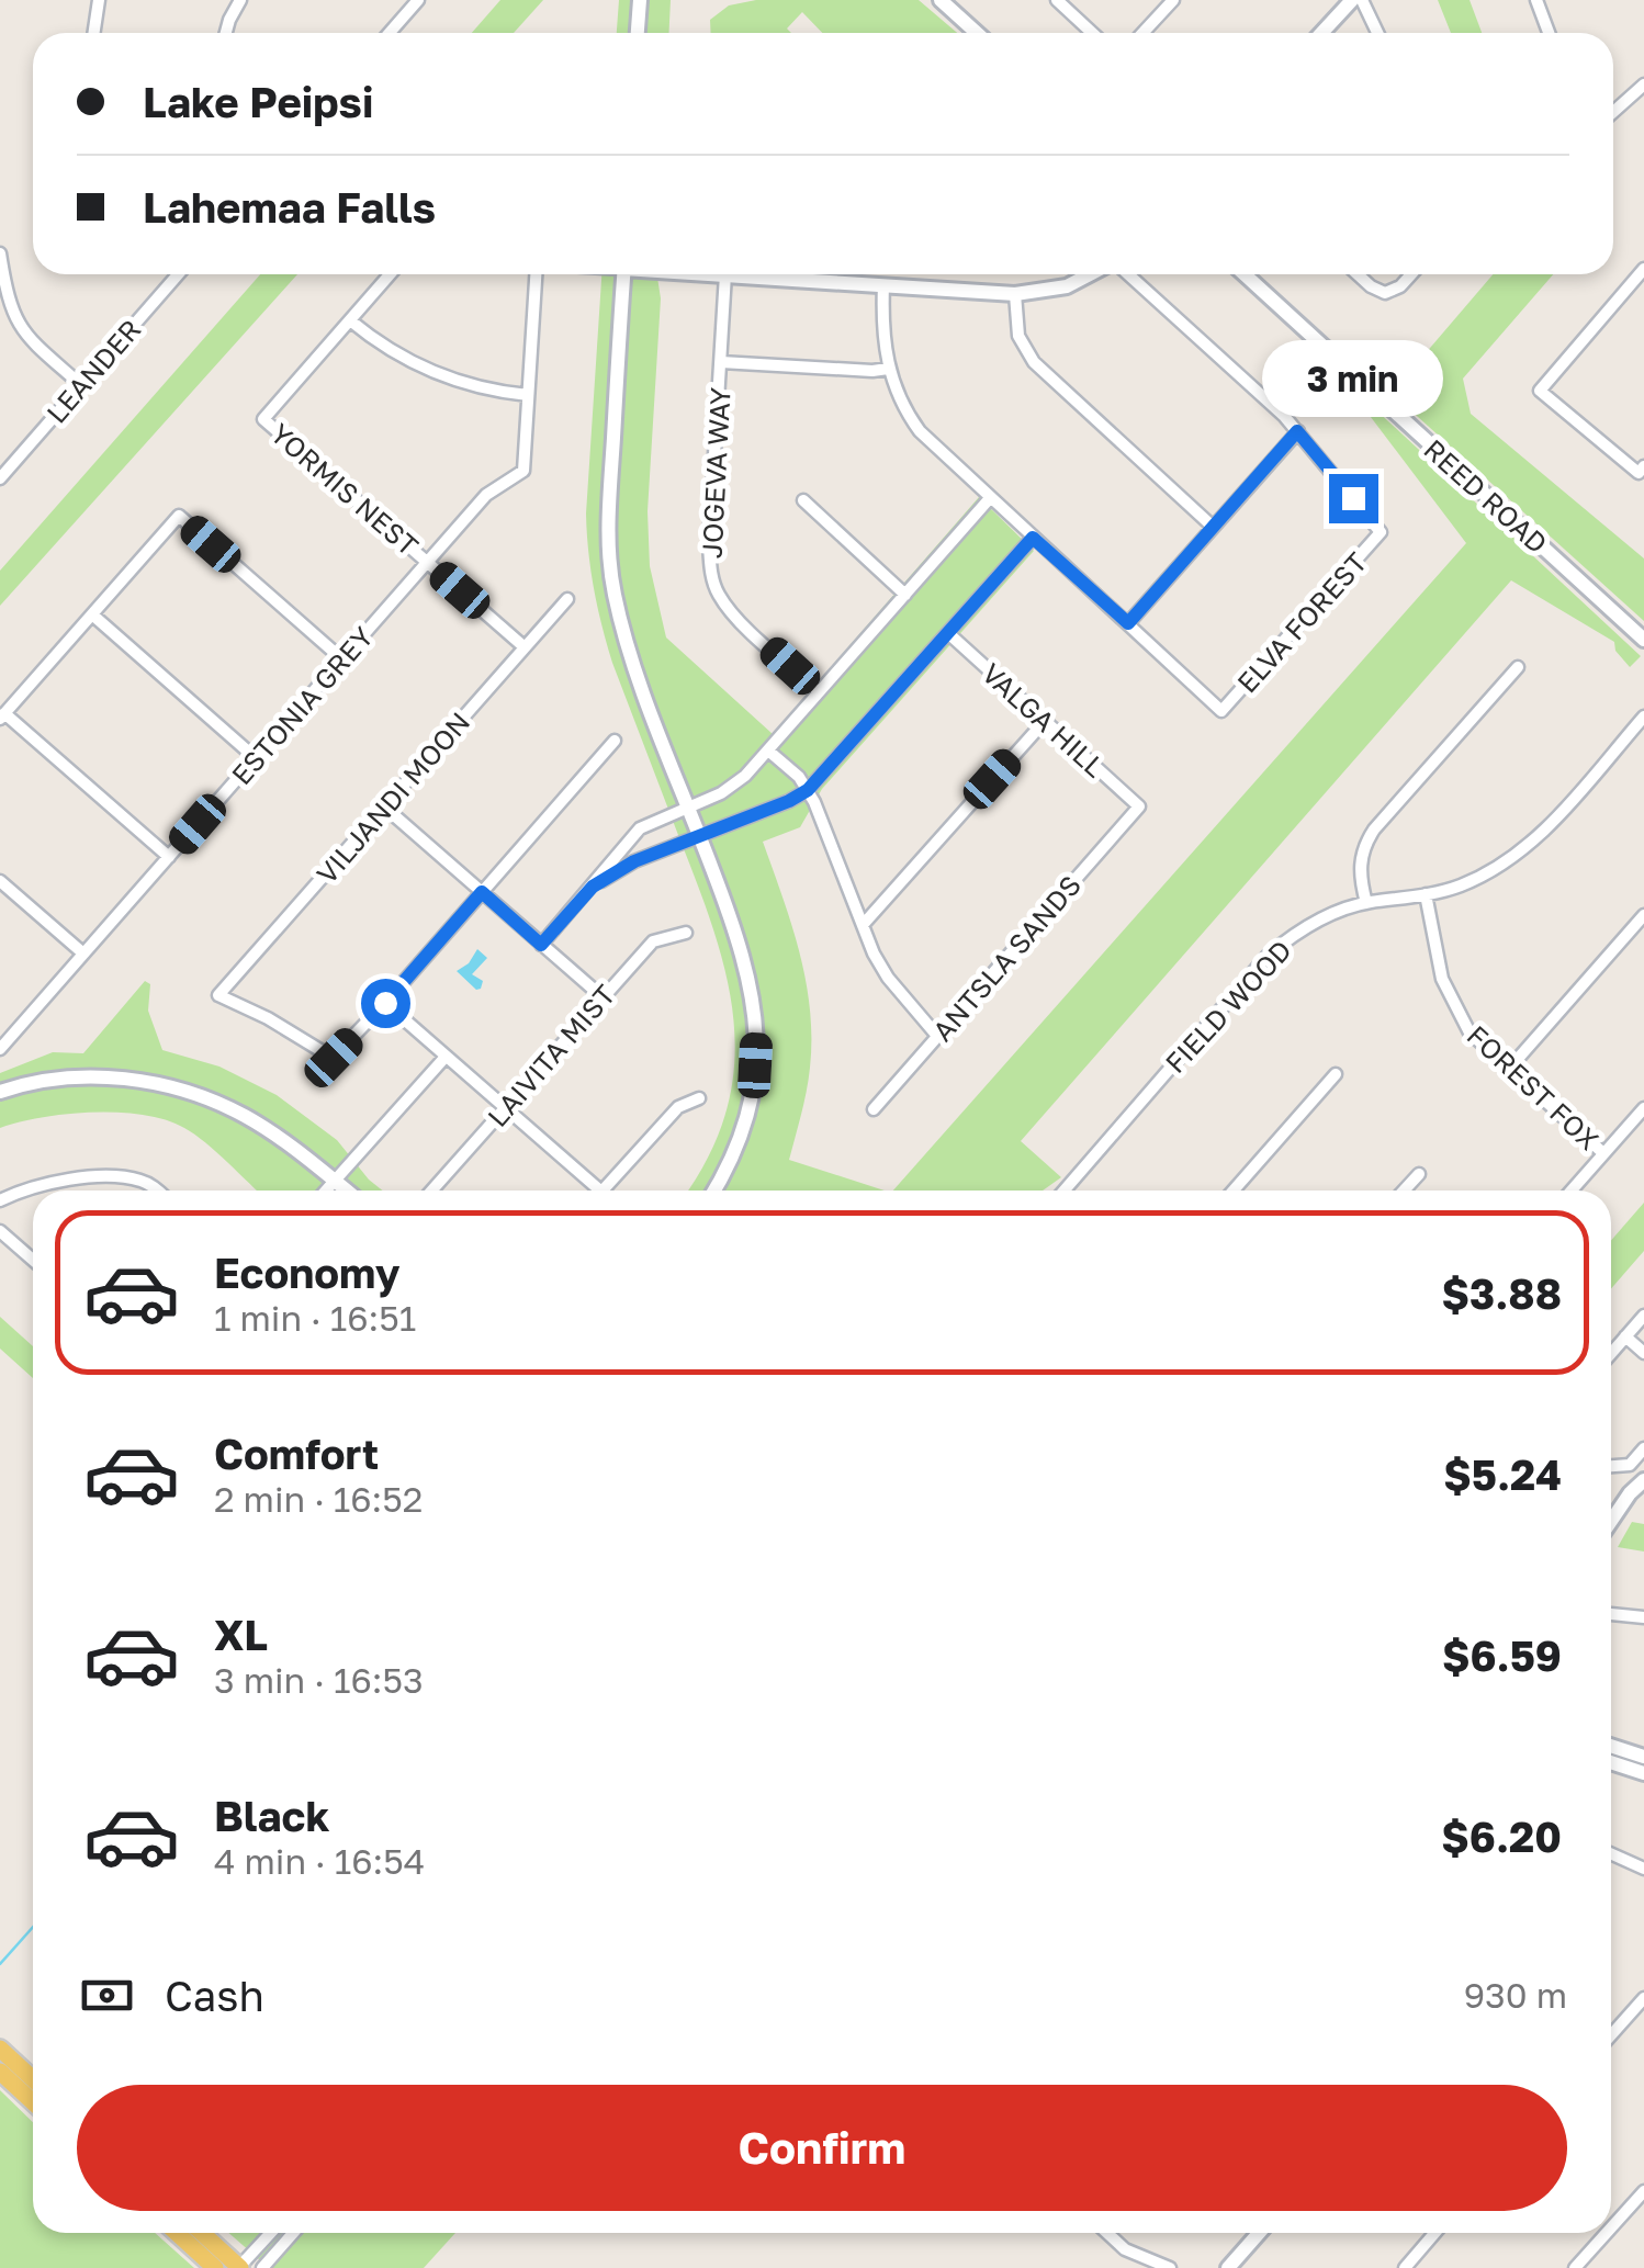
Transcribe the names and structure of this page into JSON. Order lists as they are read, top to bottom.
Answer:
{
  "streets": {
    "street": [
      "LEANDER",
      "JOGEVA WAY",
      "YORMIS NEST",
      "REED ROAD",
      "ELVA FOREST",
      "ESTONIA GREY",
      "VALGA HILL",
      "VILJANDI MOON",
      "ANTSLA SANDS",
      "FIELD WOOD",
      "LAIVITA MIST",
      "FOREST FOX"
    ]
  },
  "crossings": [
    ["YORMIS NEST", "ESTONIA GREY"],
    ["YORMIS NEST", "VILJANDI MOON"],
    ["VALGA HILL", "ANTSLA SANDS"],
    ["FIELD WOOD", "FOREST FOX"]
  ],
  "page": {
    "banner": ["Lake Peipsi", "Lahemaa Falls"],
    "bubble": "3 min",
    "list": [
      {
        "name": "Economy",
        "note": "1 min · 16:51",
        "value": "$3.88"
      },
      {
        "name": "Comfort",
        "note": "2 min · 16:52",
        "value": "$5.24"
      },
      {
        "name": "XL",
        "note": "3 min · 16:53",
        "value": "$6.59"
      },
      {
        "name": "Black",
        "note": "4 min · 16:54",
        "value": "$6.20"
      }
    ],
    "pay": ["Cash", "930 m"],
    "buttons": "Confirm"
  }
}
